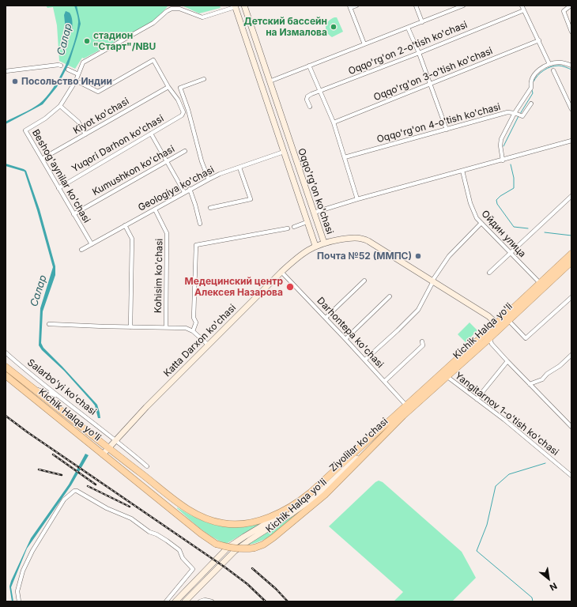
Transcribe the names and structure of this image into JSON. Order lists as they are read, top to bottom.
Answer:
{
  "streets": {
    "highway": ["Kichik Halqa yo'li"],
    "main road": ["Oqqo'rg'on ko'chasi", "Katta Darxon ko'chasi", "Ziyolilar ko'chasi"],
    "street": [
      "Oqqo'rg'on 2-o'tish ko'chasi",
      "Oqqo'rg'on 3-o'tish ko'chasi",
      "Kiyot ko'chasi",
      "Oqqo'rg'on 4-o'tish ko'chasi",
      "Yuqori Darhon ko'chasi",
      "Kumushkon ko'chasi",
      "Beshog'aynilar ko'chasi",
      "Geologiya ko'chasi",
      "Ойдин улица",
      "Kohisim ko'chasi",
      "Darhontepa ko'chasi",
      "Salarbo'yi ko'chasi",
      "Yangitarnov 1-o'tish ko'chasi"
    ]
  },
  "crossings": [
    ["Kiyot ko'chasi", "Yuqori Darhon ko'chasi"],
    ["Kiyot ko'chasi", "Beshog'aynilar ko'chasi"],
    ["Yuqori Darhon ko'chasi", "Beshog'aynilar ko'chasi"],
    ["Kumushkon ko'chasi", "Beshog'aynilar ko'chasi"],
    ["Beshog'aynilar ko'chasi", "Geologiya ko'chasi"],
    ["Beshog'aynilar ko'chasi", "Oqqo'rg'on ko'chasi"],
    ["Geologiya ko'chasi", "Oqqo'rg'on ko'chasi"],
    ["Geologiya ko'chasi", "Kohisim ko'chasi"],
    ["Oqqo'rg'on ko'chasi", "Kichik Halqa yo'li"],
    ["Oqqo'rg'on ko'chasi", "Katta Darxon ko'chasi"],
    ["Ойдин улица", "Kichik Halqa yo'li"],
    ["Kichik Halqa yo'li", "Darhontepa ko'chasi"],
    ["Kichik Halqa yo'li", "Katta Darxon ko'chasi"],
    ["Kichik Halqa yo'li", "Yangitarnov 1-o'tish ko'chasi"],
    ["Kichik Halqa yo'li", "Ziyolilar ko'chasi"],
    ["Darhontepa ko'chasi", "Katta Darxon ko'chasi"],
    ["Katta Darxon ko'chasi", "Salarbo'yi ko'chasi"]
  ],
  "water": ["Салар"],
  "places": [
    "Детский бассейн на Измалова",
    "стадион \"Старт\"/NBU",
    "Посольство Индии",
    "Почта №52 (ММПС)",
    "Медецинский центр Алексея Назарова"
  ],
  "north": "bottom right"
}
